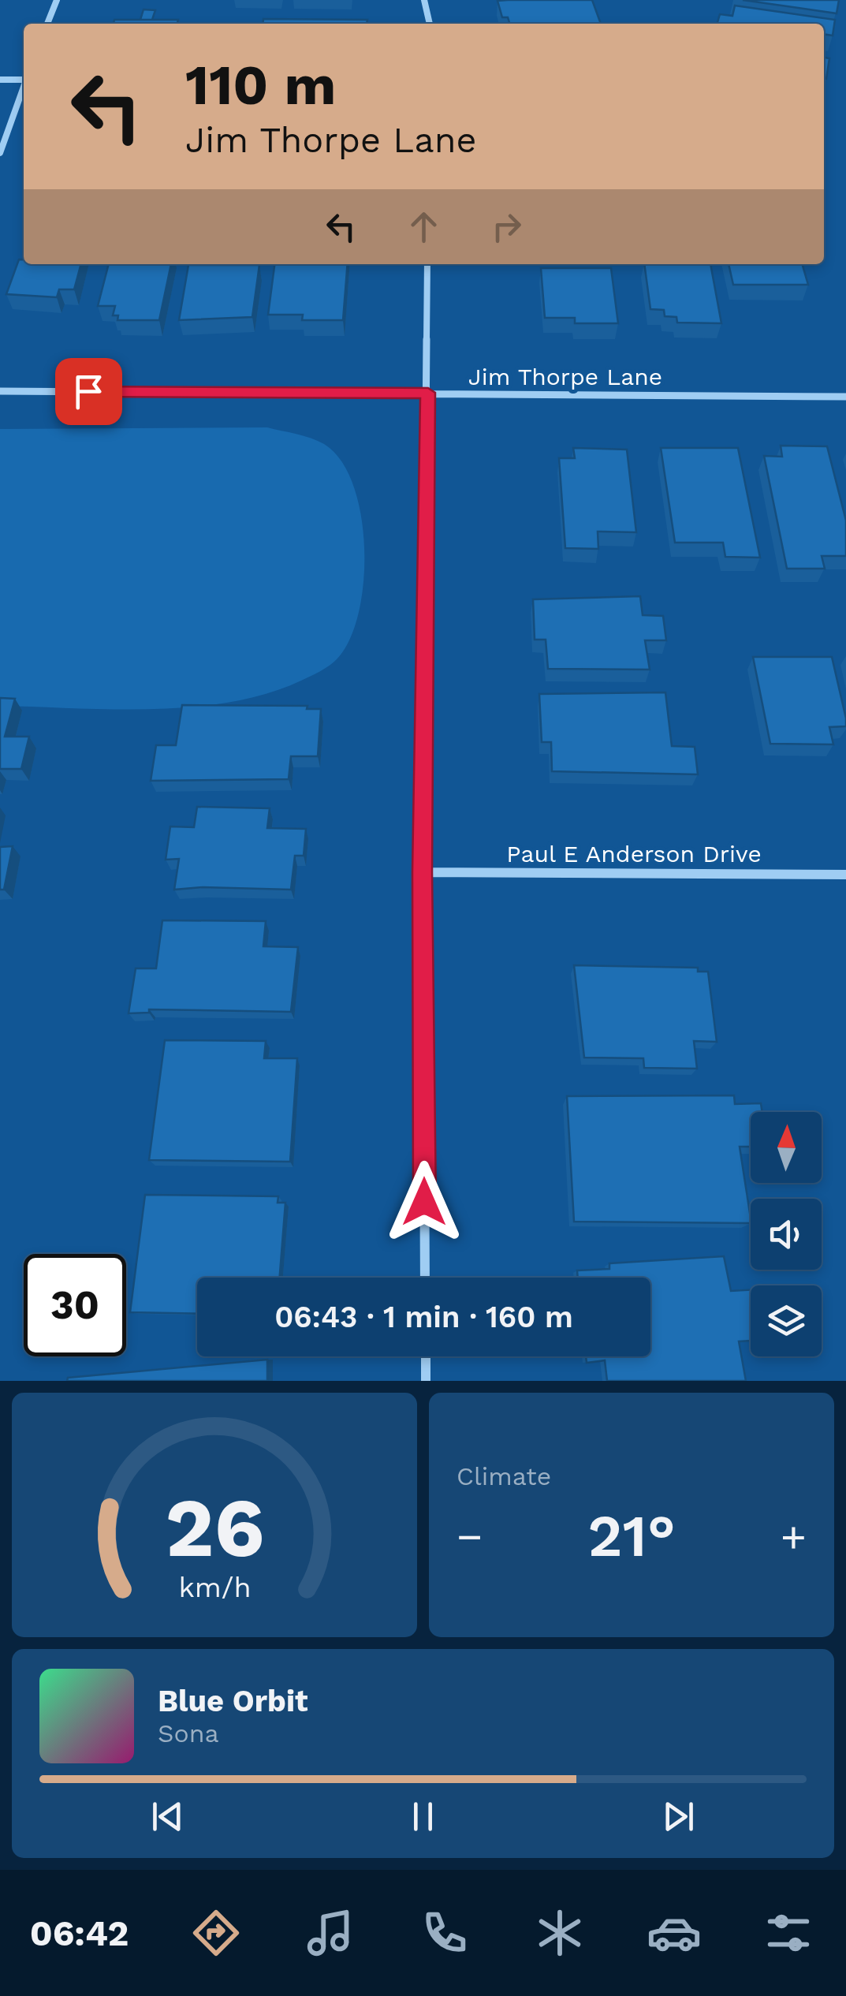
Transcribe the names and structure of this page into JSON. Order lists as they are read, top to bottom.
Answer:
{
  "streets": {
    "street": ["Jim Thorpe Lane", "Paul E Anderson Drive"]
  },
  "north": "top",
  "page": {
    "turn": ["110 m", "Jim Thorpe Lane"],
    "limit": "30",
    "trip": "06:43 · 1 min · 160 m",
    "tile": "Climate",
    "heat": ["−", "21°", "+"],
    "song": ["Blue Orbit", "Sona"],
    "tabs": "06:42",
    "gauge": ["26", "km/h"]
  }
}
